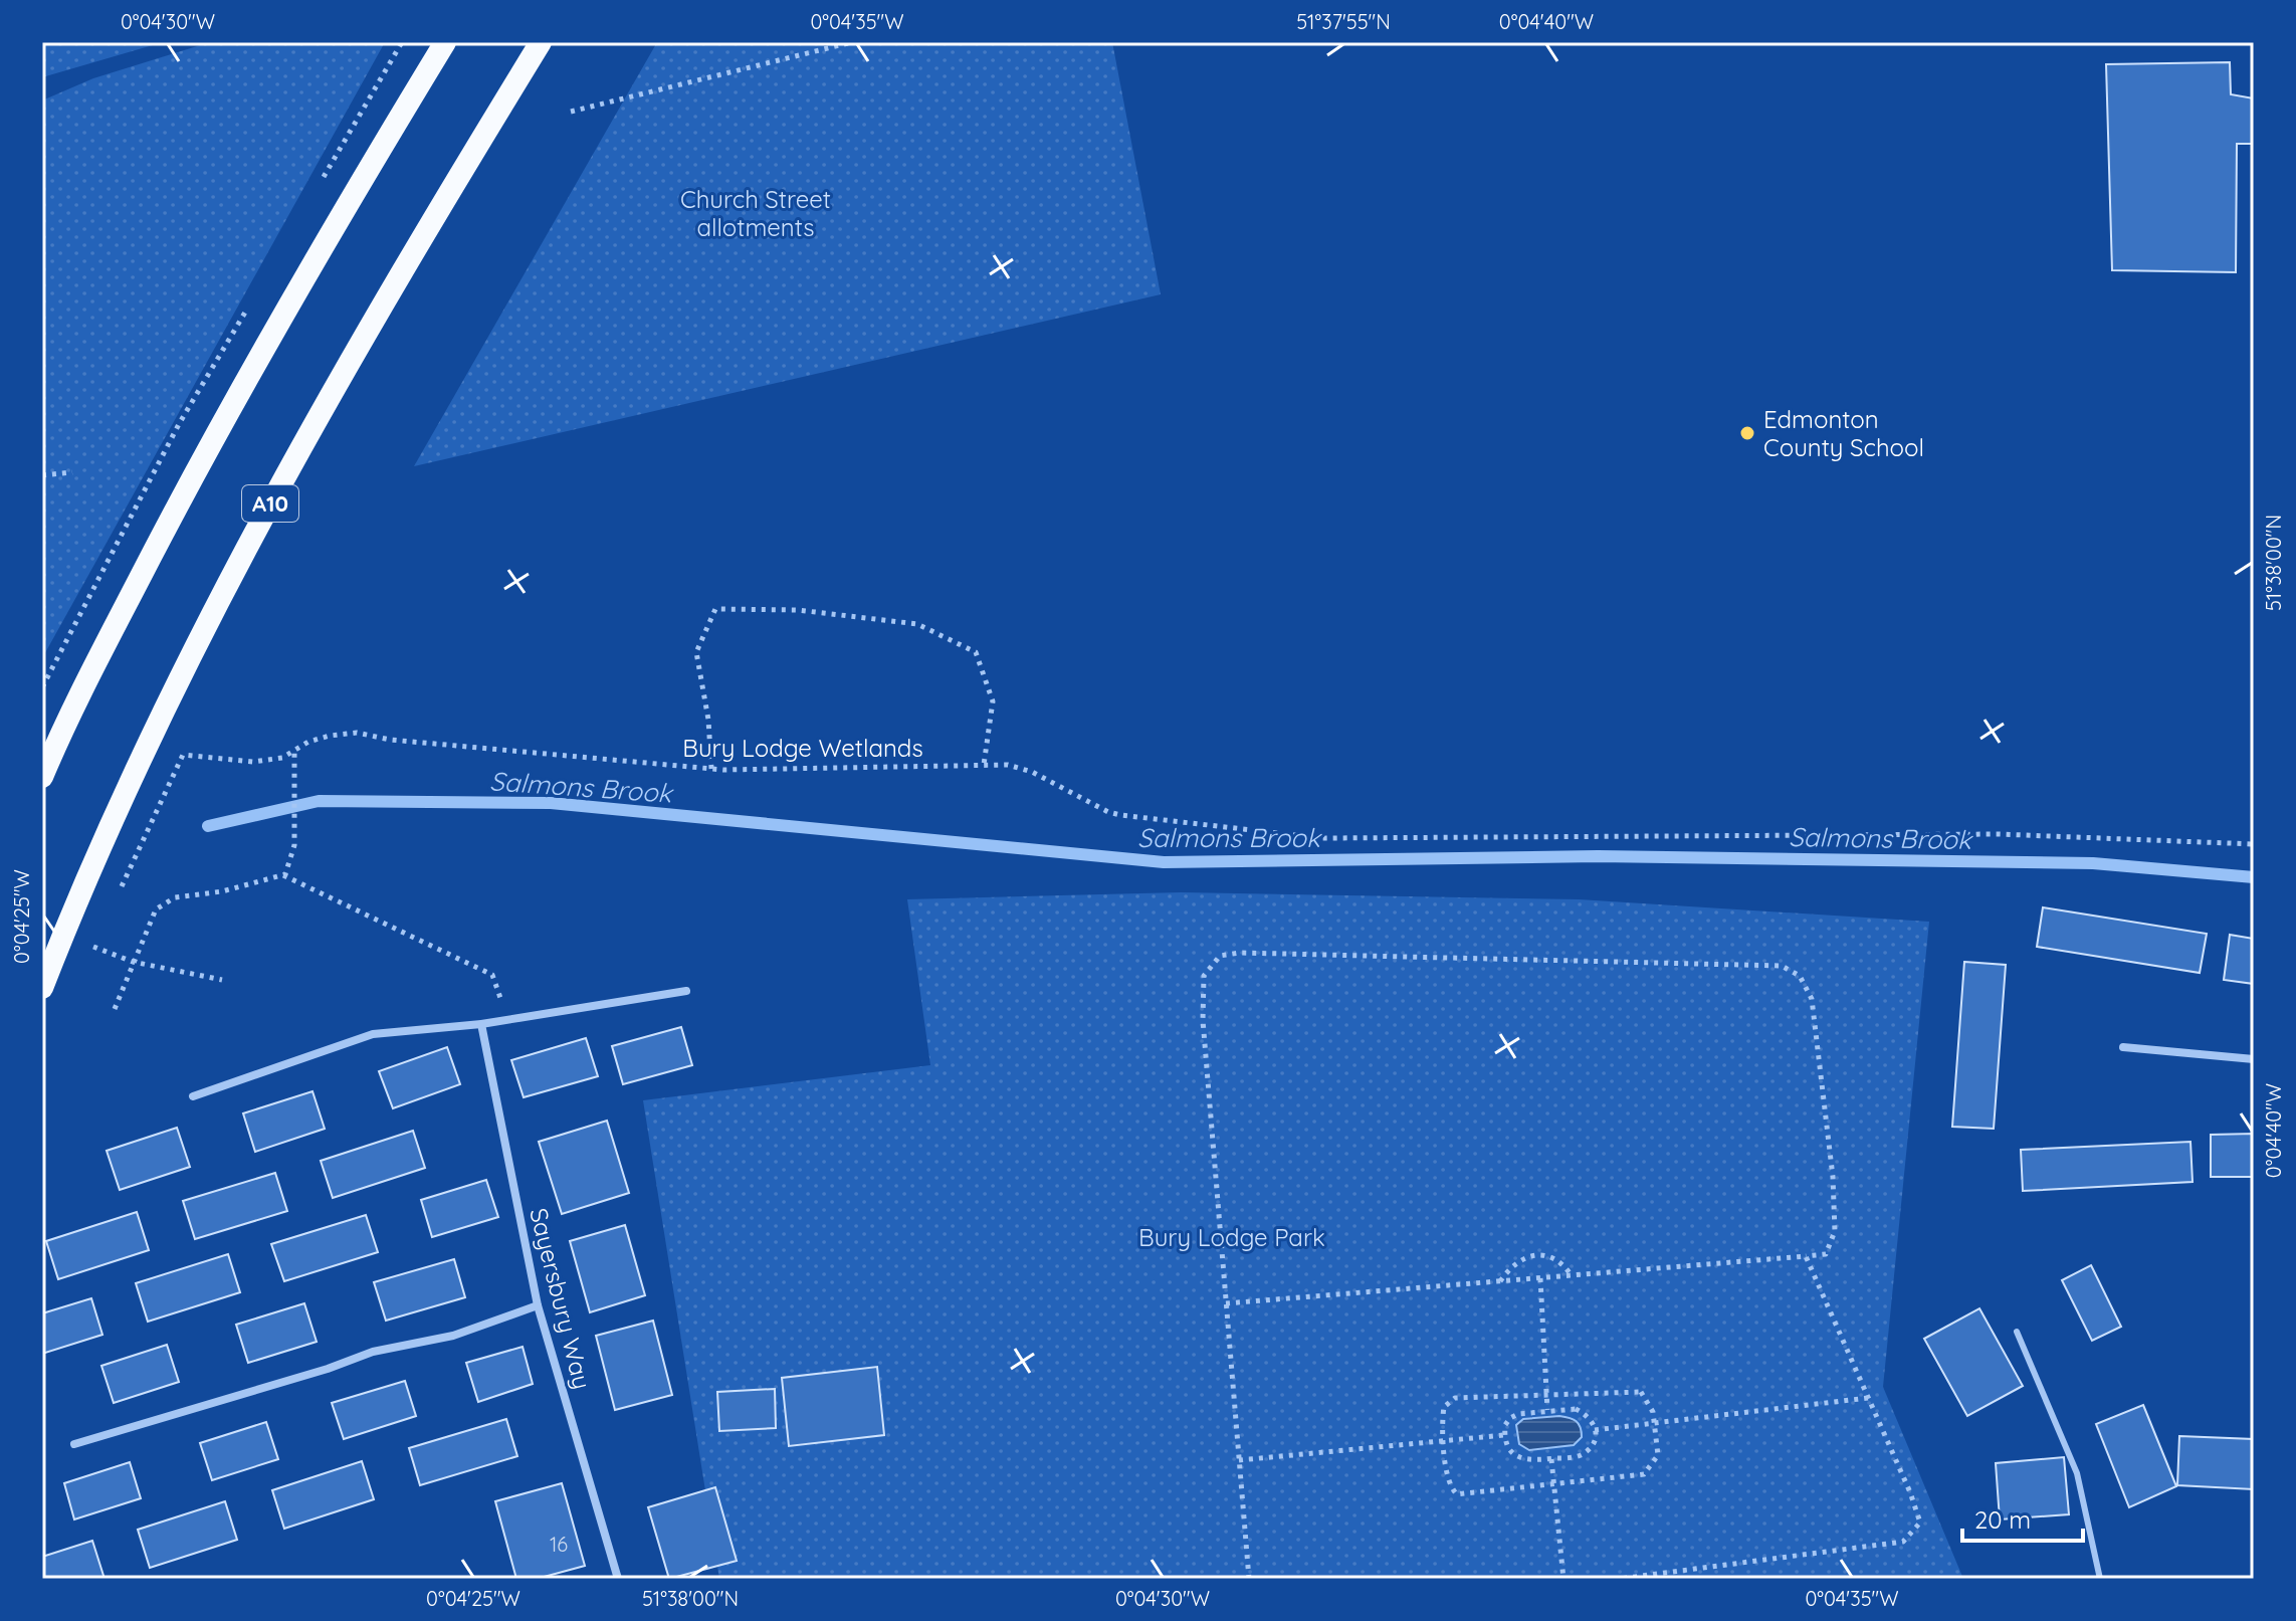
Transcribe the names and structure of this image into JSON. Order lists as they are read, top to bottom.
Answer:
{
  "streets": {
    "highway": ["A10"],
    "street": ["Sayersbury Way"],
    "path": ["Bury Lodge Wetlands"]
  },
  "water": ["Salmons Brook"],
  "parks": ["Church Street allotments", "Bury Lodge Park"],
  "places": ["Edmonton County School"],
  "house_numbers": ["16"],
  "scale_bar": "20 m",
  "coordinates": [
    "0°04'30\"W",
    "0°04'35\"W",
    "51°37'55\"N",
    "0°04'40\"W",
    "51°38'00\"N",
    "0°04'25\"W"
  ]
}
